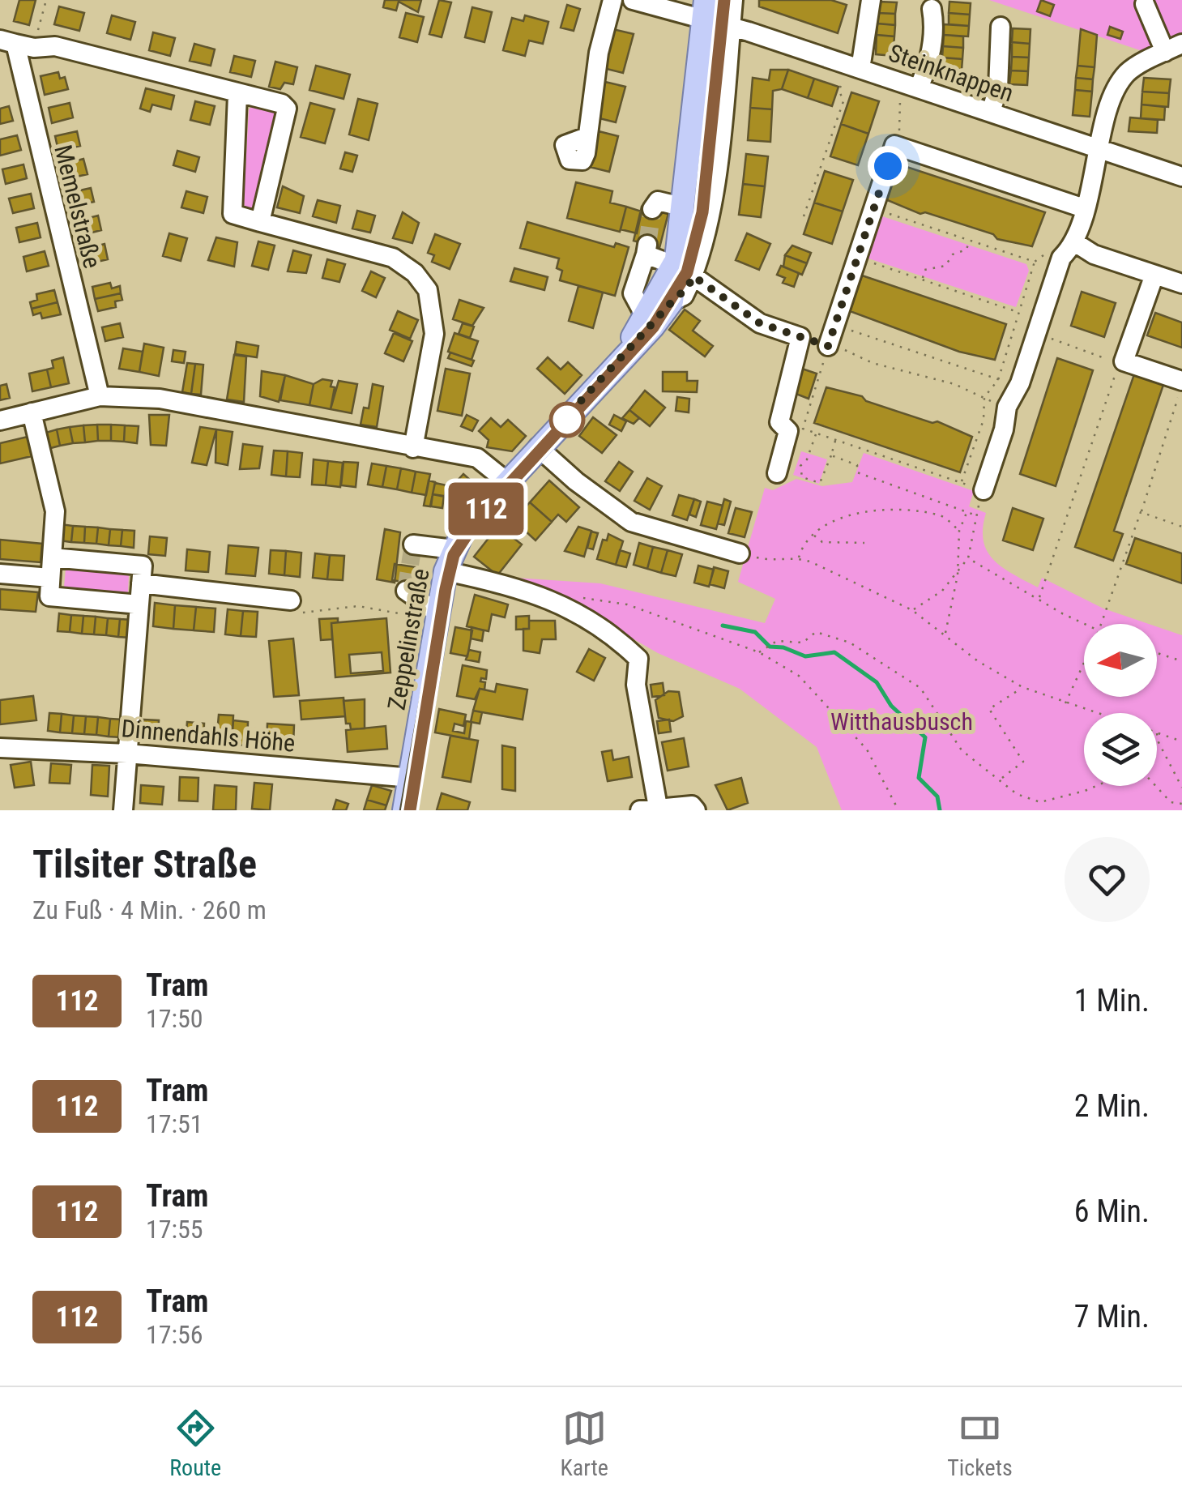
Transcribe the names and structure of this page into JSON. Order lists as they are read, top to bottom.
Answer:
{
  "streets": {
    "main road": ["Zeppelinstraße"],
    "street": ["Steinknappen", "Memelstraße", "Dinnendahls Höhe"]
  },
  "crossings": [
    ["Steinknappen", "Zeppelinstraße"],
    ["Zeppelinstraße", "Dinnendahls Höhe"]
  ],
  "parks": ["Witthausbusch"],
  "lines": ["tram line 112"],
  "north": "left",
  "page": {
    "on_map": "112",
    "heading": ["Tilsiter Straße", "Zu Fuß · 4 Min. · 260 m"],
    "list": [
      {
        "mark": "112",
        "name": "Tram",
        "note": "17:50",
        "value": "1 Min."
      },
      {
        "mark": "112",
        "name": "Tram",
        "note": "17:51",
        "value": "2 Min."
      },
      {
        "mark": "112",
        "name": "Tram",
        "note": "17:55",
        "value": "6 Min."
      },
      {
        "mark": "112",
        "name": "Tram",
        "note": "17:56",
        "value": "7 Min."
      }
    ],
    "tabs": ["Route", "Karte", "Tickets"]
  }
}
